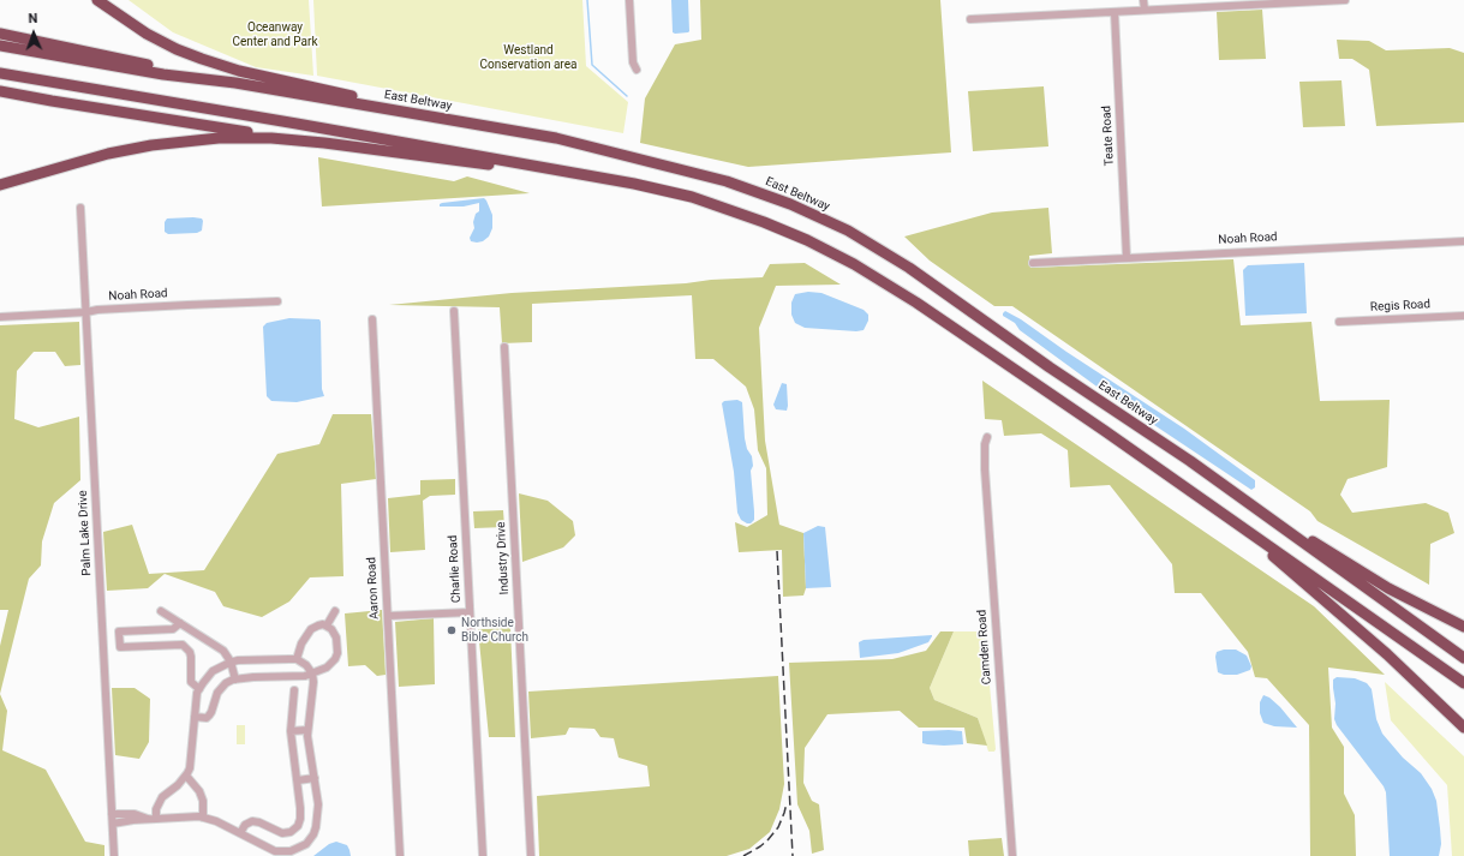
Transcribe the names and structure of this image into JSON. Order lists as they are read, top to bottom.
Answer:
{
  "streets": {
    "highway": ["East Beltway"],
    "street": [
      "Teate Road",
      "Noah Road",
      "Regis Road",
      "Palm Lake Drive",
      "Industry Drive",
      "Charlie Road",
      "Aaron Road",
      "Camden Road"
    ]
  },
  "crossings": [
    ["Teate Road", "Noah Road"],
    ["Noah Road", "Palm Lake Drive"]
  ],
  "parks": ["Oceanway Center and Park", "Westland Conservation area"],
  "places": ["Northside Bible Church"],
  "north": "top"
}
